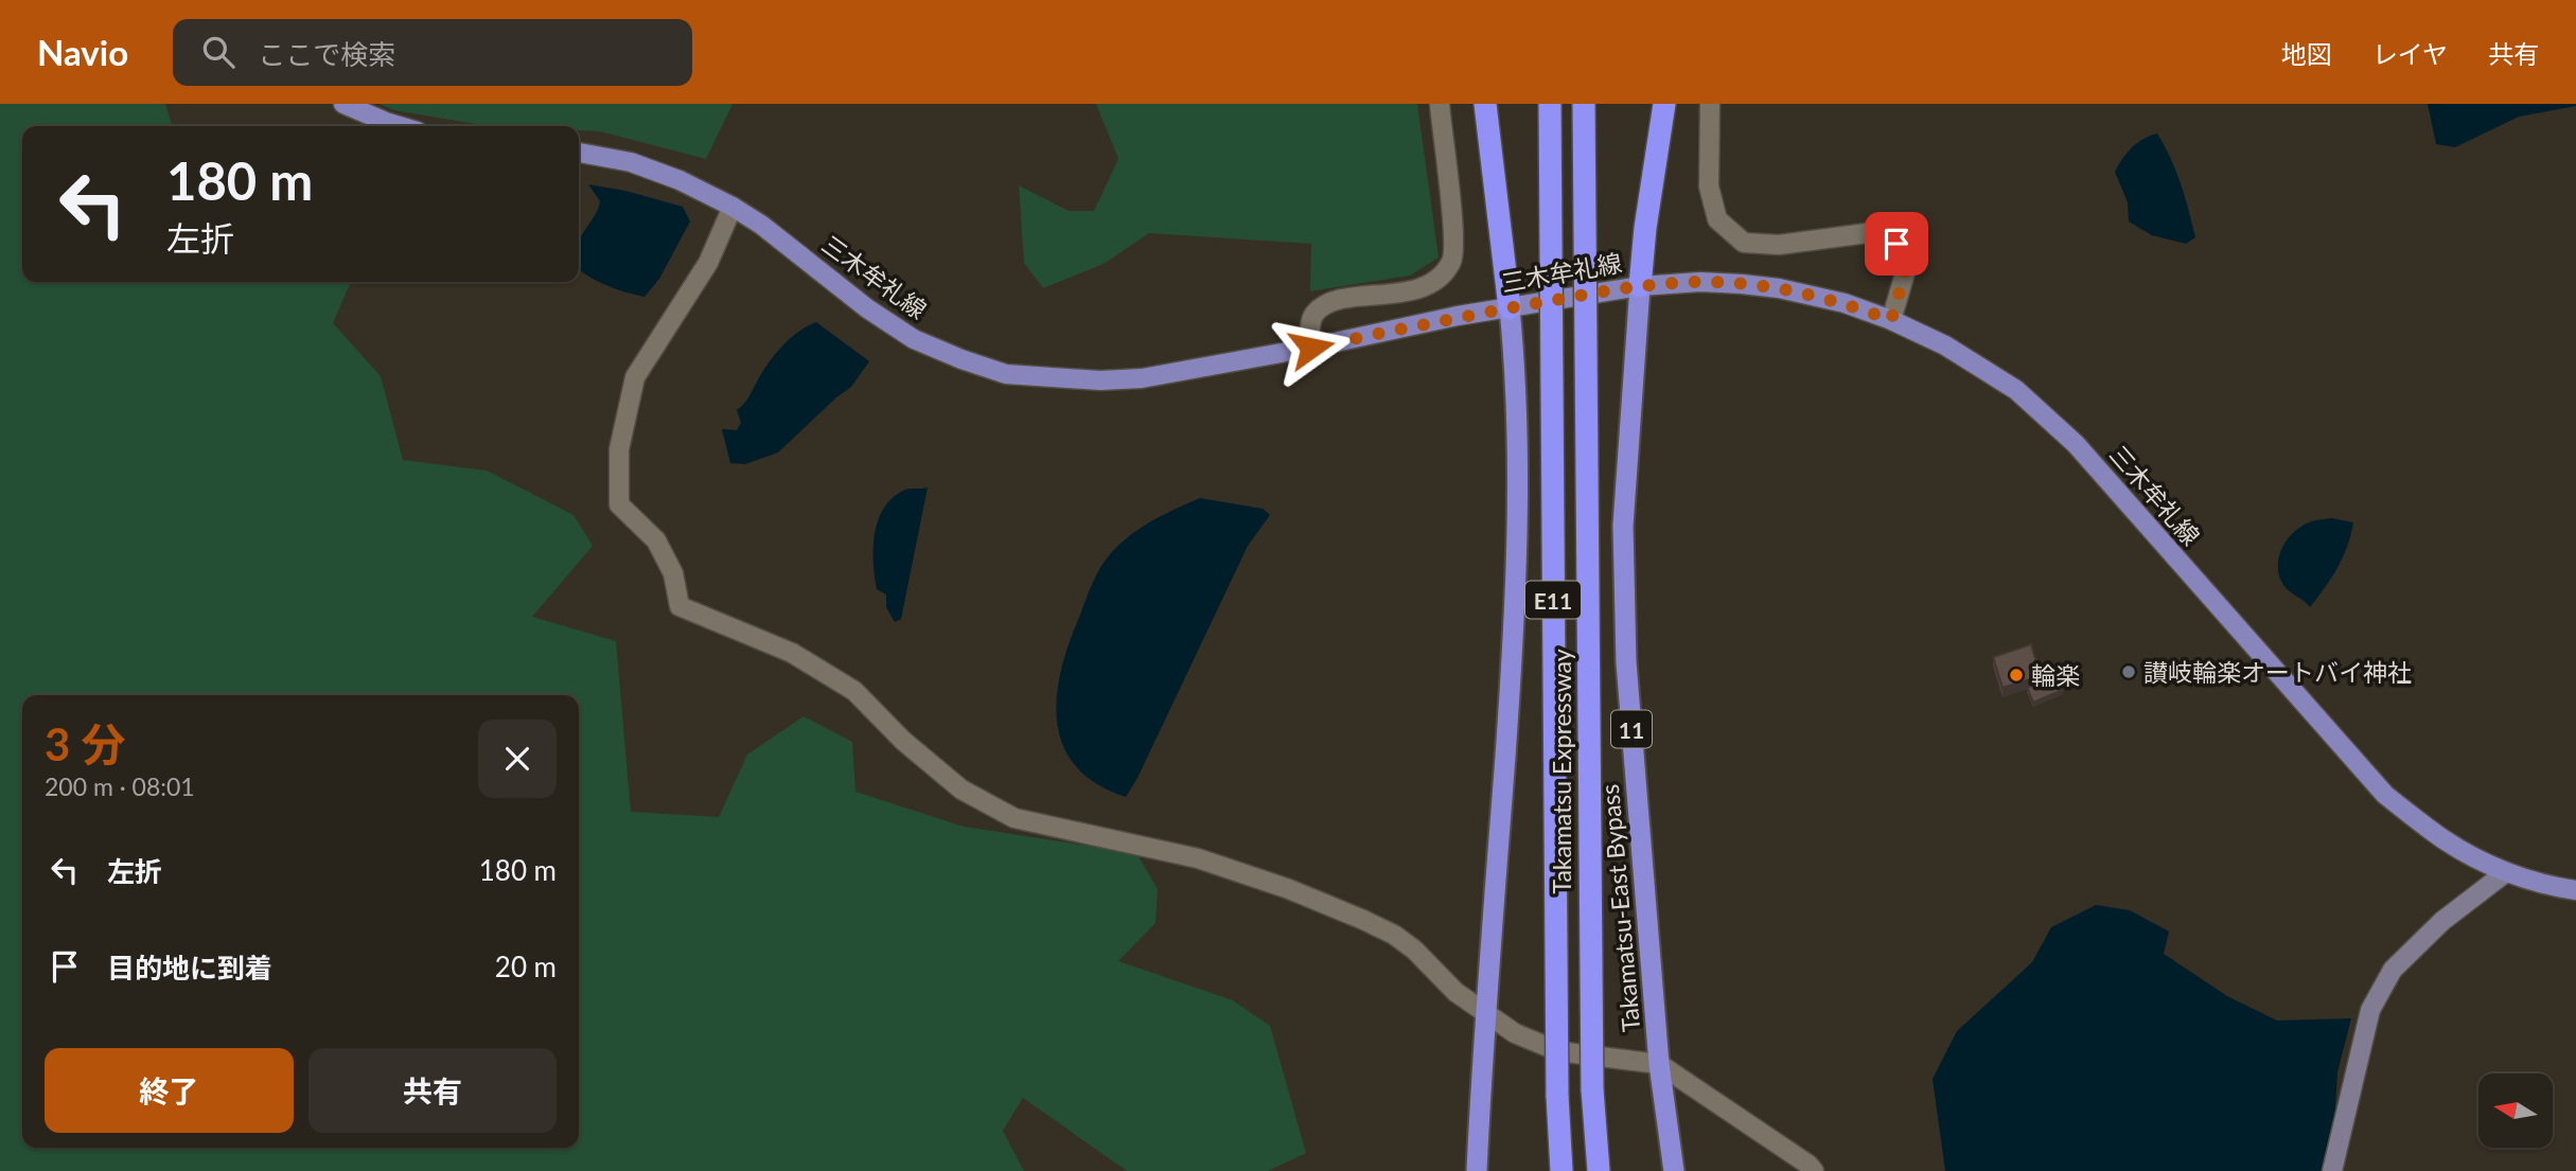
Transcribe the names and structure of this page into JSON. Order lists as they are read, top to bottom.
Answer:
{
  "streets": {
    "highway": [
      "E11",
      "11",
      "Takamatsu Expressway",
      "Takamatsu-East Bypass"
    ],
    "main road": ["三木牟礼線"]
  },
  "crossings": [
    ["三木牟礼線", "Takamatsu-East Bypass"]
  ],
  "places": ["讃岐輪楽オートバイ神社", "輪楽"],
  "north": "left",
  "page": {
    "header": "Navio",
    "search": "ここで検索",
    "nav": ["地図", "レイヤ", "共有"],
    "turn": ["180 m", "左折"],
    "heading": ["3 分", "200 m · 08:01"],
    "list": [
      {
        "name": "左折",
        "value": "180 m"
      },
      {
        "name": "目的地に到着",
        "value": "20 m"
      }
    ],
    "buttons": ["終了", "共有"]
  }
}
